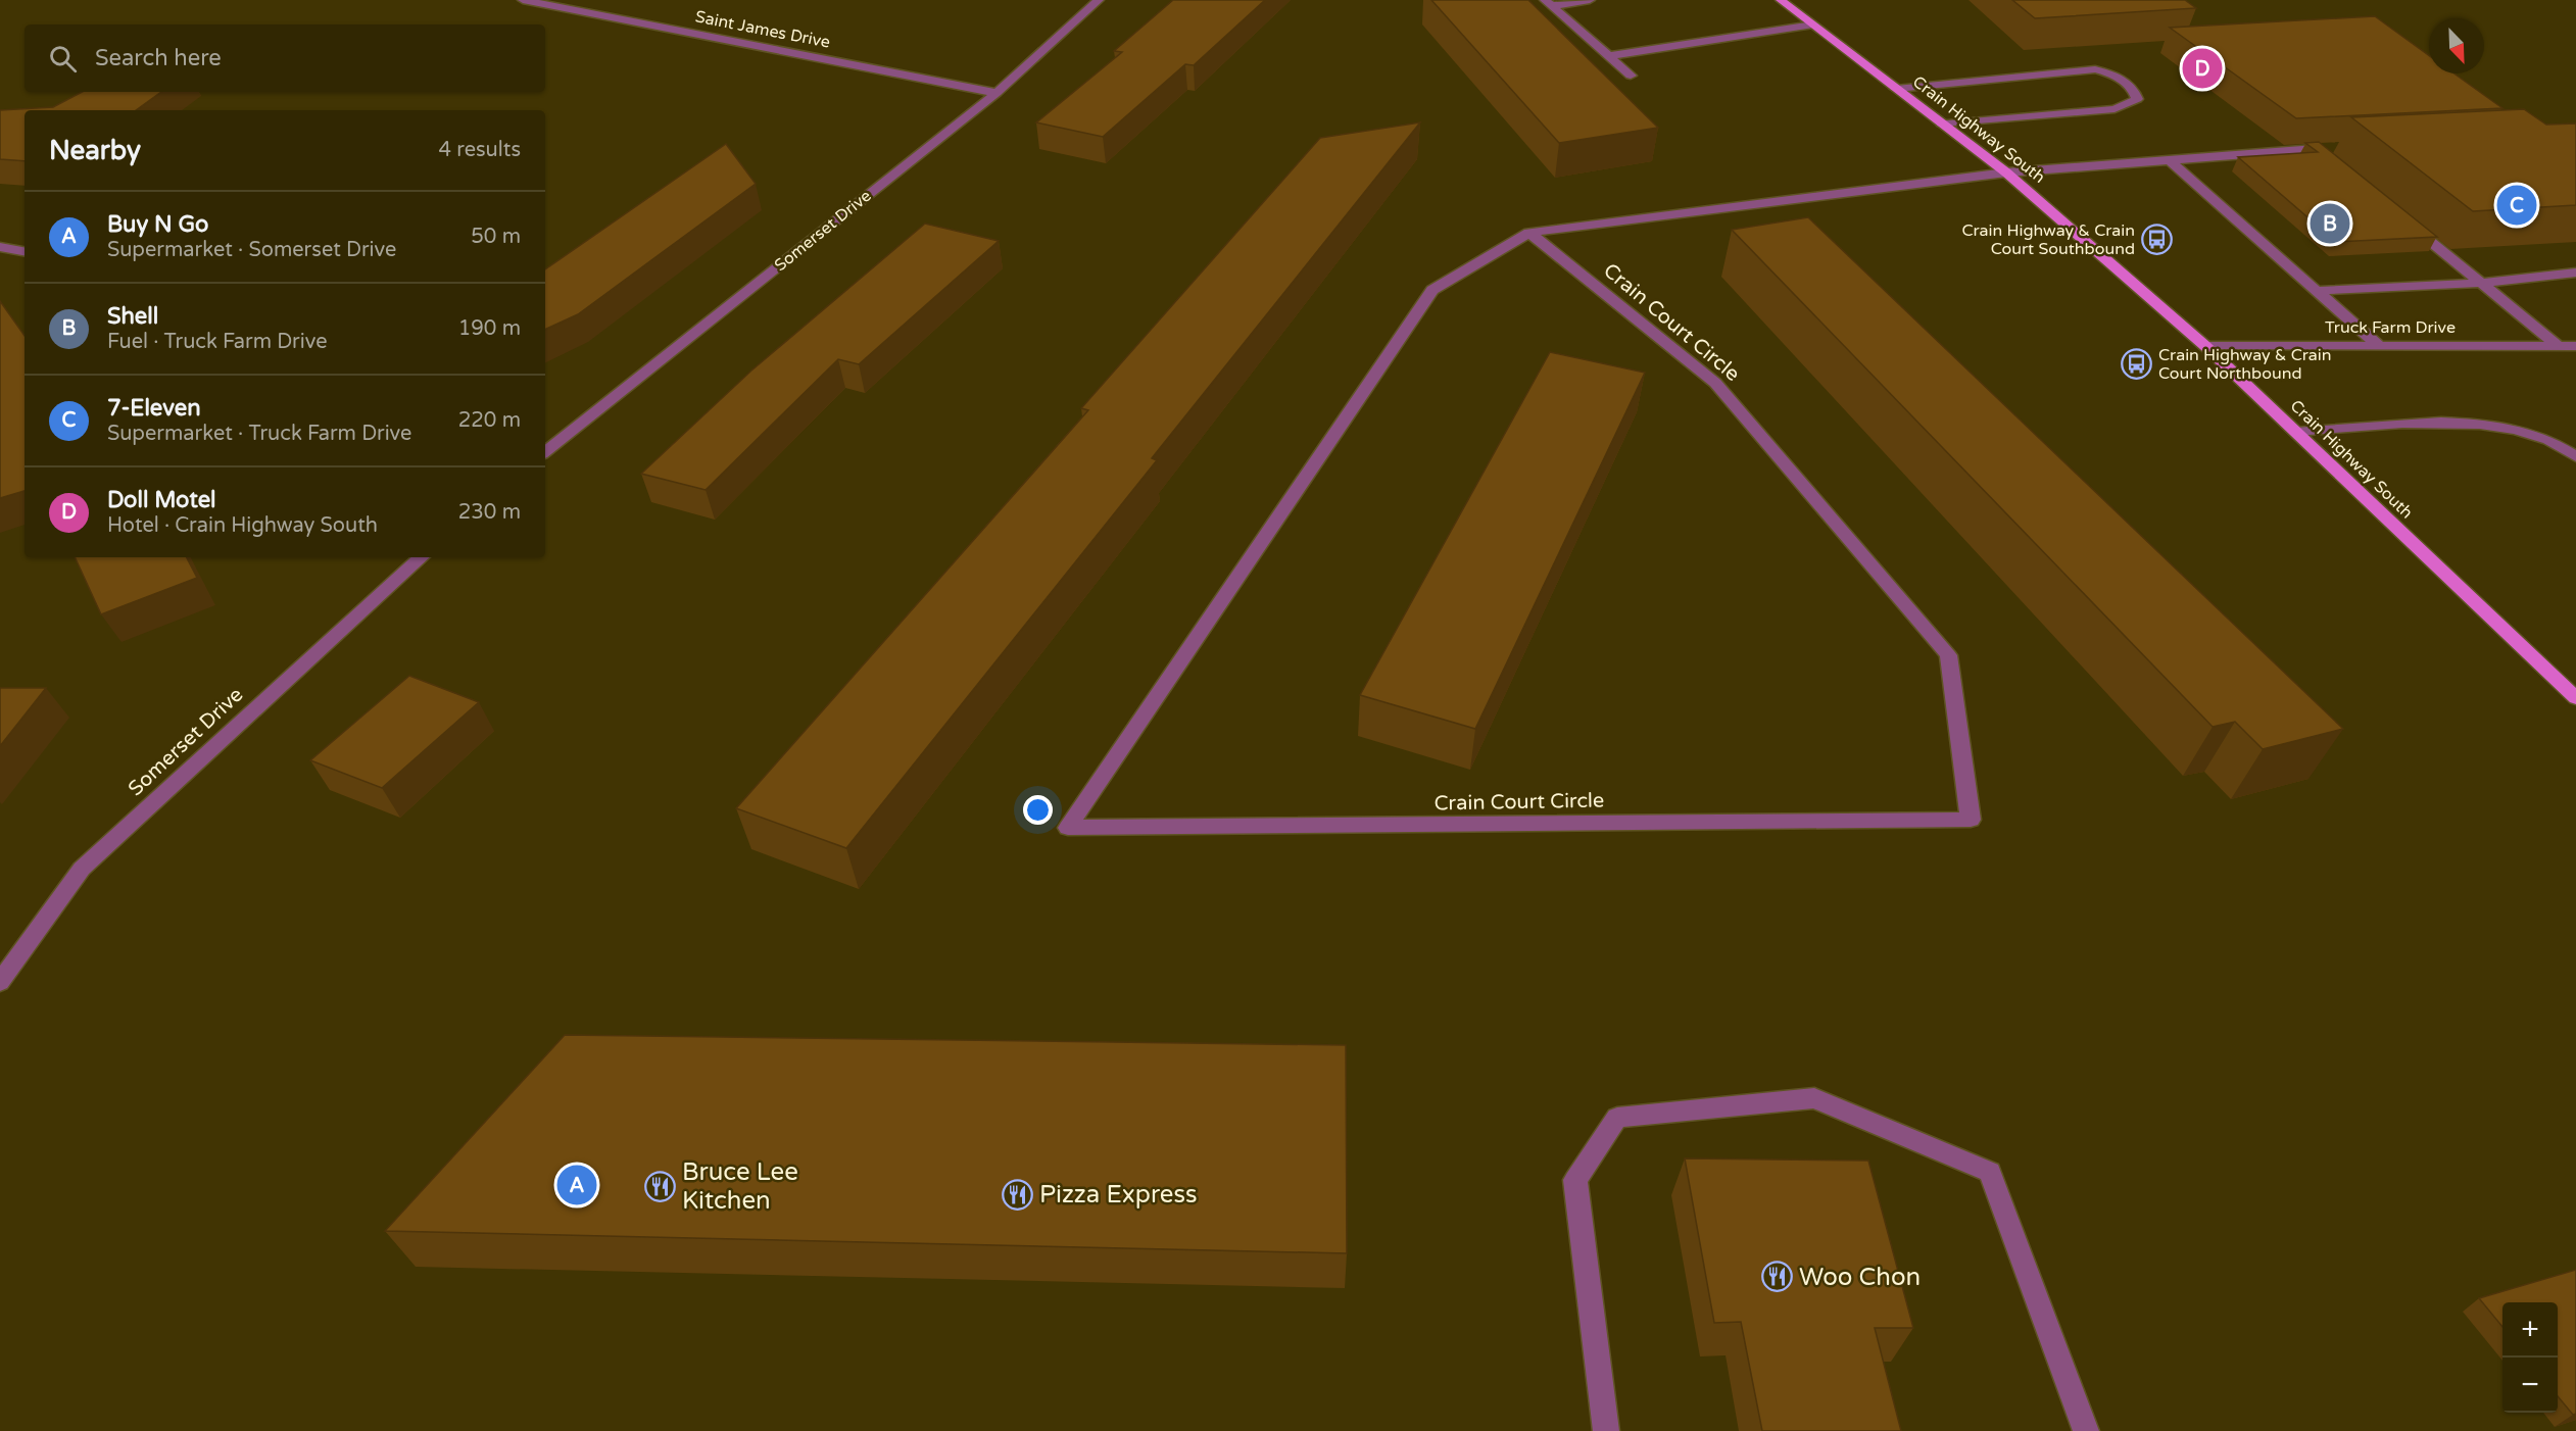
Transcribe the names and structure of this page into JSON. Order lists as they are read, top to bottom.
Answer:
{
  "streets": {
    "main road": ["Crain Highway South"],
    "street": [
      "Saint James Drive",
      "Somerset Drive",
      "Crain Court Circle",
      "Truck Farm Drive"
    ]
  },
  "crossings": [
    ["Saint James Drive", "Somerset Drive"],
    ["Crain Highway South", "Crain Court Circle"],
    ["Crain Highway South", "Truck Farm Drive"]
  ],
  "places": {
    "bus stop": ["Crain Highway & Crain Court Southbound", "Crain Highway & Crain Court Northbound"],
    "restaurant": ["Bruce Lee Kitchen", "Pizza Express", "Woo Chon"]
  },
  "north": "bottom right",
  "page": {
    "search": "Search here",
    "pins": [
      "D",
      "C",
      "B",
      "A"
    ],
    "heading": ["Nearby", "4 results"],
    "list": [
      {
        "mark": "A",
        "name": "Buy N Go",
        "note": "Supermarket · Somerset Drive",
        "value": "50 m"
      },
      {
        "mark": "B",
        "name": "Shell",
        "note": "Fuel · Truck Farm Drive",
        "value": "190 m"
      },
      {
        "mark": "C",
        "name": "7-Eleven",
        "note": "Supermarket · Truck Farm Drive",
        "value": "220 m"
      },
      {
        "mark": "D",
        "name": "Doll Motel",
        "note": "Hotel · Crain Highway South",
        "value": "230 m"
      }
    ],
    "map_buttons": ["+", "−"]
  }
}
